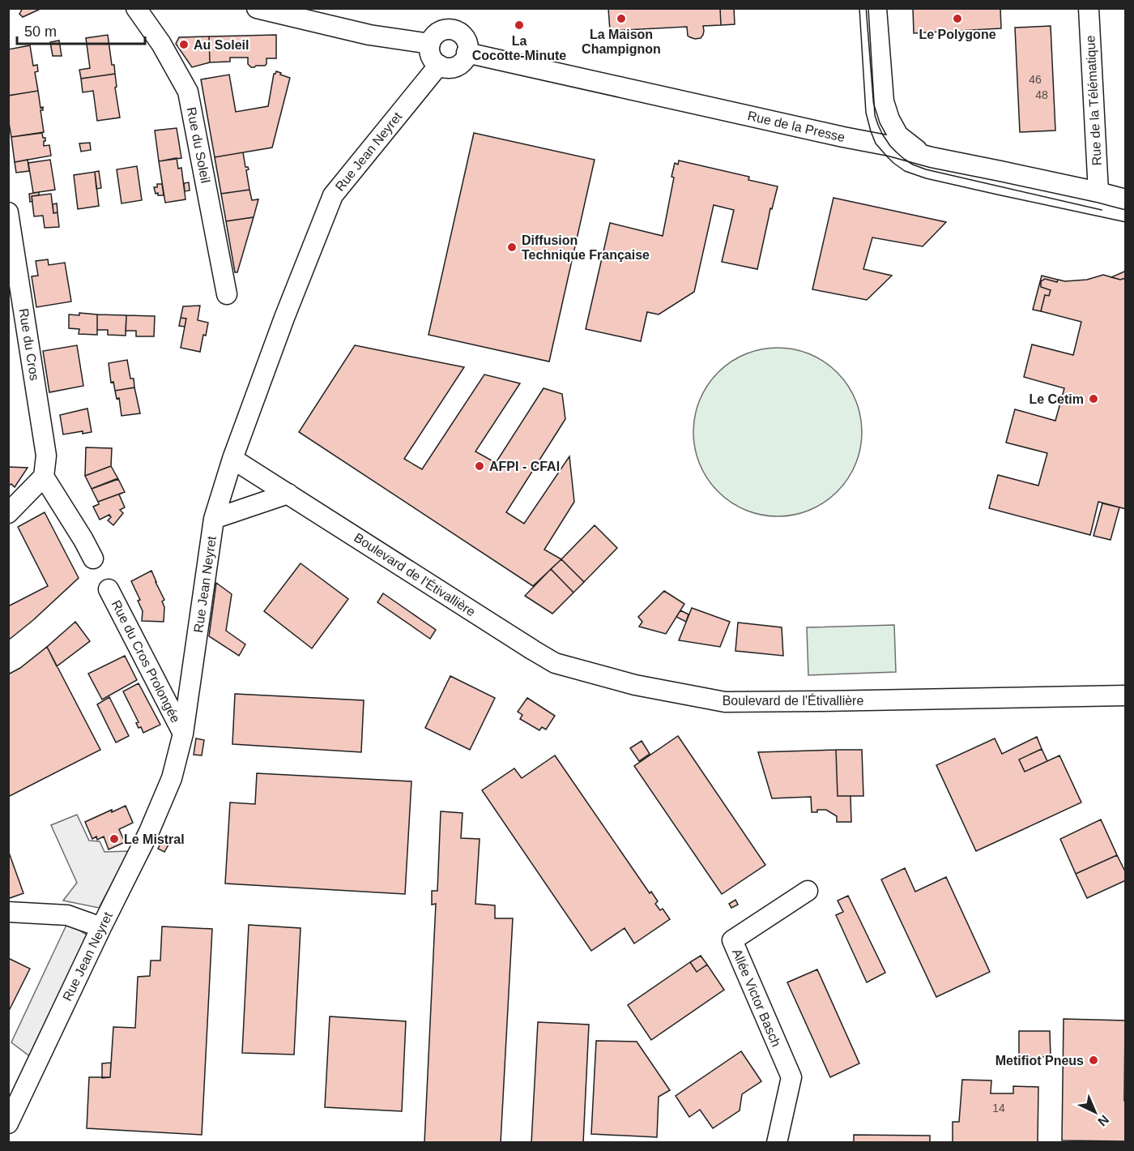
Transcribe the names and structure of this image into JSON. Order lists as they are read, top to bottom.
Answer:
{
  "streets": {
    "street": [
      "Rue de la Télématique",
      "Rue de la Presse",
      "Rue du Soleil",
      "Rue Jean Neyret",
      "Rue du Cros",
      "Boulevard de l'Étivallière",
      "Rue du Cros Prolongée",
      "Allée Victor Basch"
    ]
  },
  "crossings": [
    ["Rue de la Télématique", "Rue de la Presse"],
    ["Rue de la Presse", "Rue Jean Neyret"],
    ["Rue Jean Neyret", "Boulevard de l'Étivallière"],
    ["Rue Jean Neyret", "Rue du Cros Prolongée"]
  ],
  "places": [
    "La Maison Champignon",
    "Le Polygone",
    "La Cocotte-Minute",
    "Au Soleil",
    "Diffusion Technique Française",
    "Le Cetim",
    "AFPI - CFAI",
    "Le Mistral",
    "Metifiot Pneus"
  ],
  "house_numbers": ["46", "48", "14"],
  "scale_bar": "50 m",
  "north": "bottom right"
}
